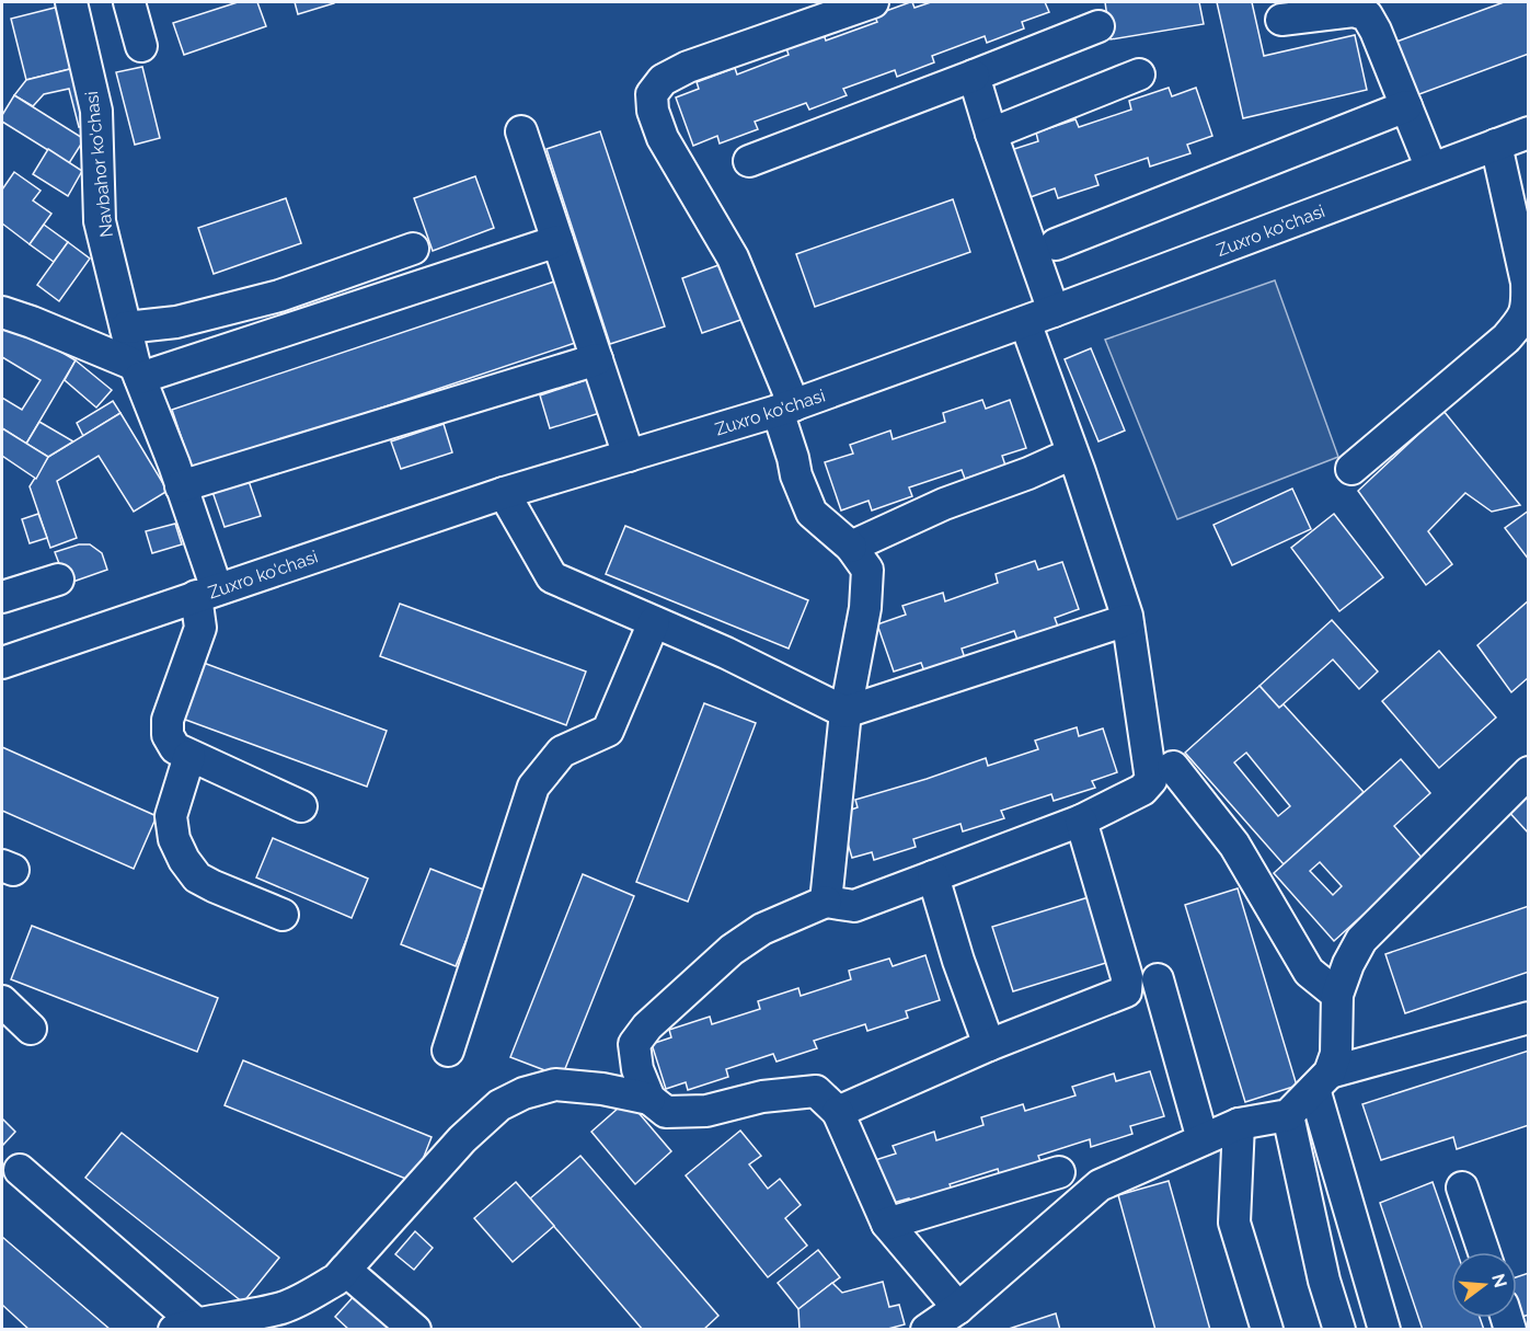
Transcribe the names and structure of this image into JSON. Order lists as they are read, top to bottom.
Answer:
{
  "streets": {
    "street": ["Navbahor ko'chasi", "Zuxro ko'chasi"]
  },
  "crossings": [
    ["Navbahor ko'chasi", "Zuxro ko'chasi"]
  ],
  "north": "right"
}
